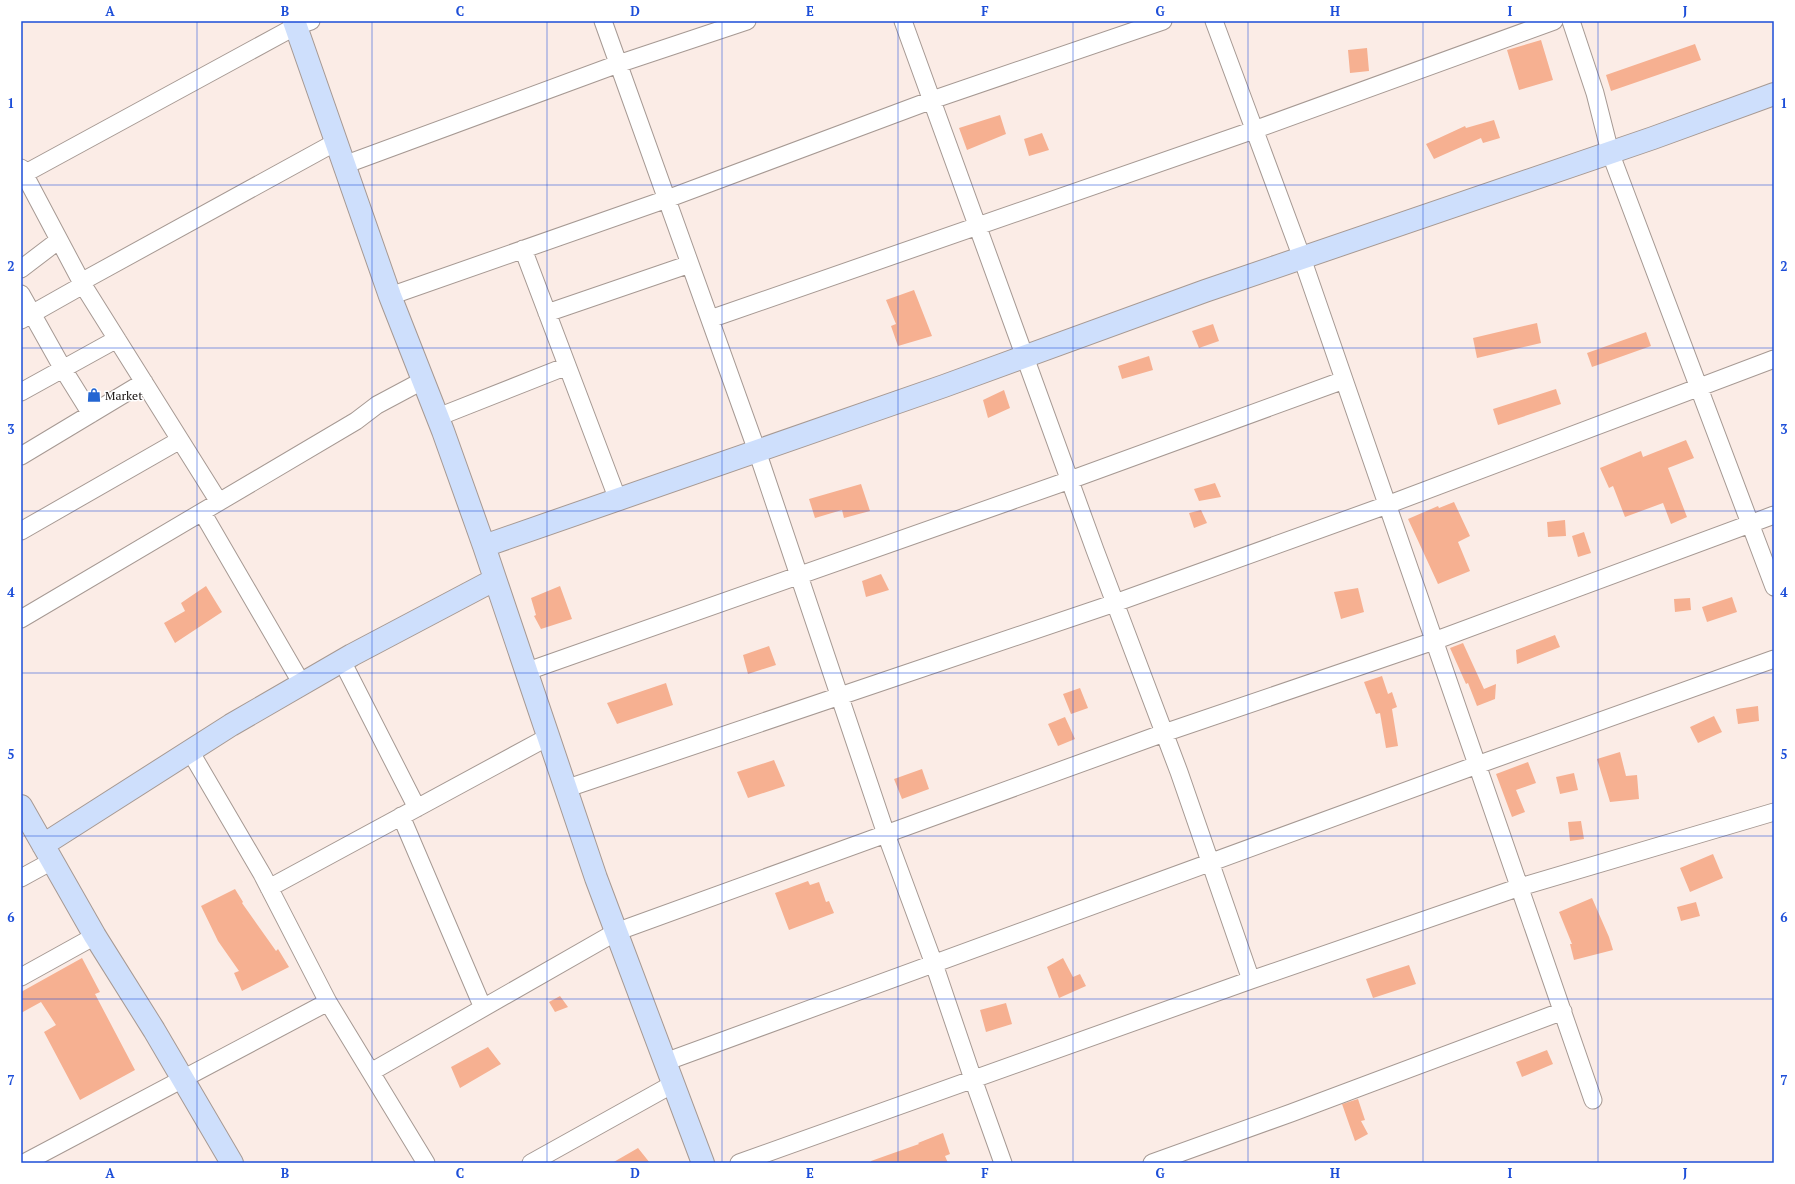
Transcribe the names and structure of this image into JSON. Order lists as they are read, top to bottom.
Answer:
{
  "places": {
    "shop": ["Market"]
  },
  "grid": {
    "columns": [
      "A",
      "B",
      "C",
      "D",
      "E",
      "F",
      "G",
      "H",
      "I",
      "J"
    ],
    "rows": [
      "1",
      "2",
      "3",
      "4",
      "5",
      "6",
      "7"
    ]
  }
}
